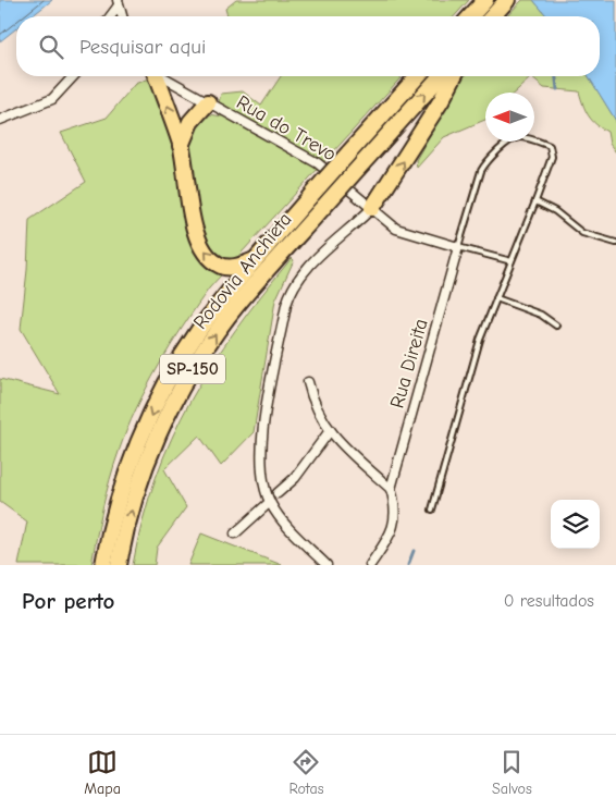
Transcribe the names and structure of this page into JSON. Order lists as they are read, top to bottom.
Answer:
{
  "streets": {
    "highway": ["Rodovia Anchieta", "SP-150"],
    "street": ["Rua do Trevo", "Rua Direita"]
  },
  "crossings": [
    ["Rua do Trevo", "Rua Direita"]
  ],
  "north": "left",
  "page": {
    "search": "Pesquisar aqui",
    "heading": ["Por perto", "0 resultados"],
    "nav": ["Mapa", "Rotas", "Salvos"]
  }
}
